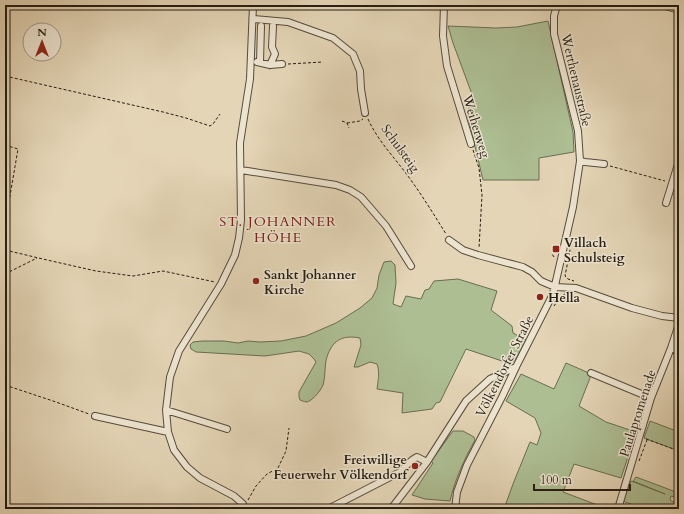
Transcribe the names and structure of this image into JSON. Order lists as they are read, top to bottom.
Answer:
{
  "streets": {
    "street": [
      "Werthenaustraße",
      "Weiherweg",
      "Völkendorfer Straße",
      "Paulapromenade"
    ],
    "path": ["Schulsteig"]
  },
  "crossings": [
    ["Werthenaustraße", "Völkendorfer Straße"]
  ],
  "districts": ["ST. JOHANNER HÖHE"],
  "places": {
    "transit": ["Villach Schulsteig"],
    "other": ["Sankt Johanner Kirche", "Hella", "Freiwillige Feuerwehr Völkendorf"]
  },
  "scale_bar": "100 m",
  "north": "top"
}
